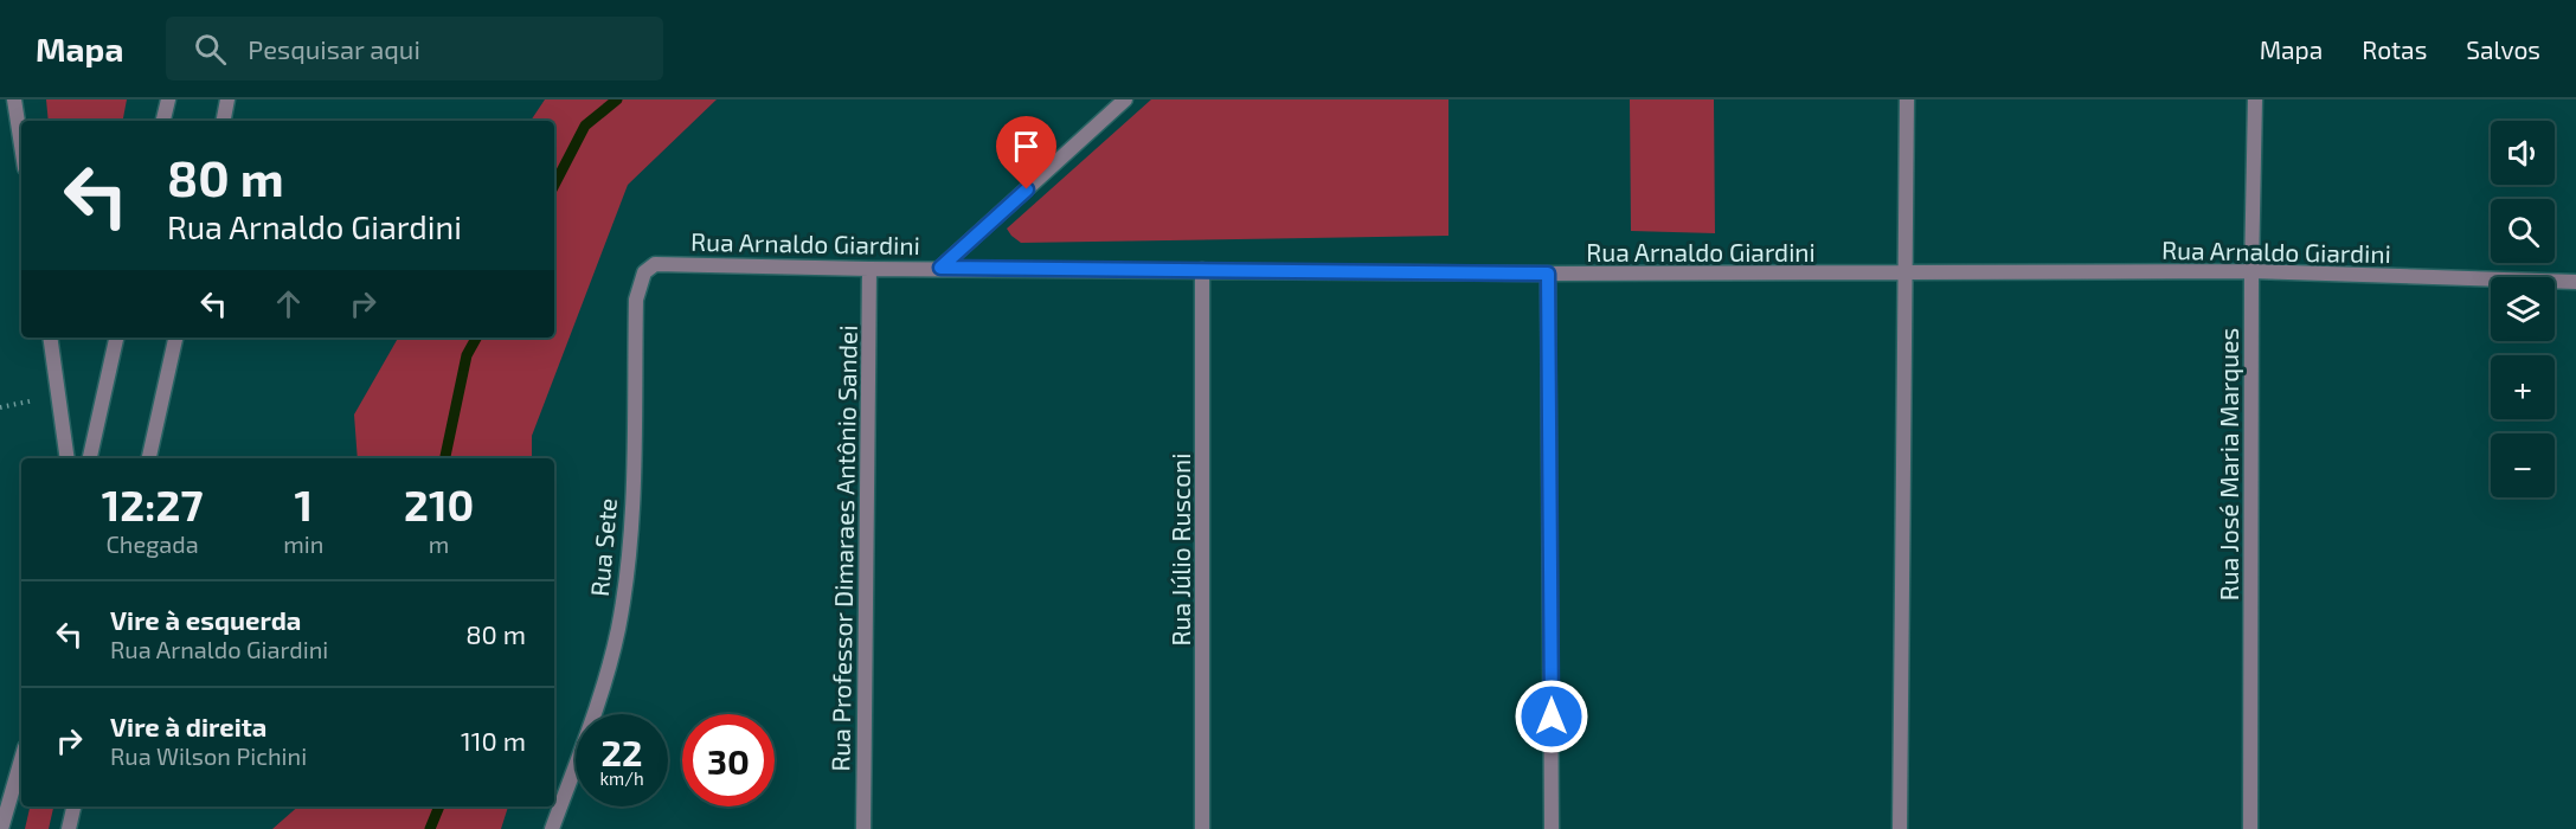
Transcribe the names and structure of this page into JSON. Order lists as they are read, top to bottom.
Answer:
{
  "streets": {
    "street": [
      "Rua Arnaldo Giardini",
      "Rua José Maria Marques",
      "Rua Sete",
      "Rua Professor Dimaraes Antônio Sandei",
      "Rua Júlio Rusconi"
    ]
  },
  "crossings": [
    ["Rua Arnaldo Giardini", "Rua José Maria Marques"],
    ["Rua Arnaldo Giardini", "Rua Sete"],
    ["Rua Arnaldo Giardini", "Rua Professor Dimaraes Antônio Sandei"],
    ["Rua Arnaldo Giardini", "Rua Júlio Rusconi"]
  ],
  "page": {
    "header": "Mapa",
    "search": "Pesquisar aqui",
    "nav": ["Mapa", "Rotas", "Salvos"],
    "map_buttons": ["+", "−"],
    "turn": ["80 m", "Rua Arnaldo Giardini"],
    "eta": [
      "12:27",
      "Chegada",
      "1",
      "min",
      "210",
      "m"
    ],
    "list": [
      {
        "name": "Vire à esquerda",
        "note": "Rua Arnaldo Giardini",
        "value": "80 m"
      },
      {
        "name": "Vire à direita",
        "note": "Rua Wilson Pichini",
        "value": "110 m"
      }
    ],
    "speed": "22 km/h",
    "limit": "30"
  }
}
